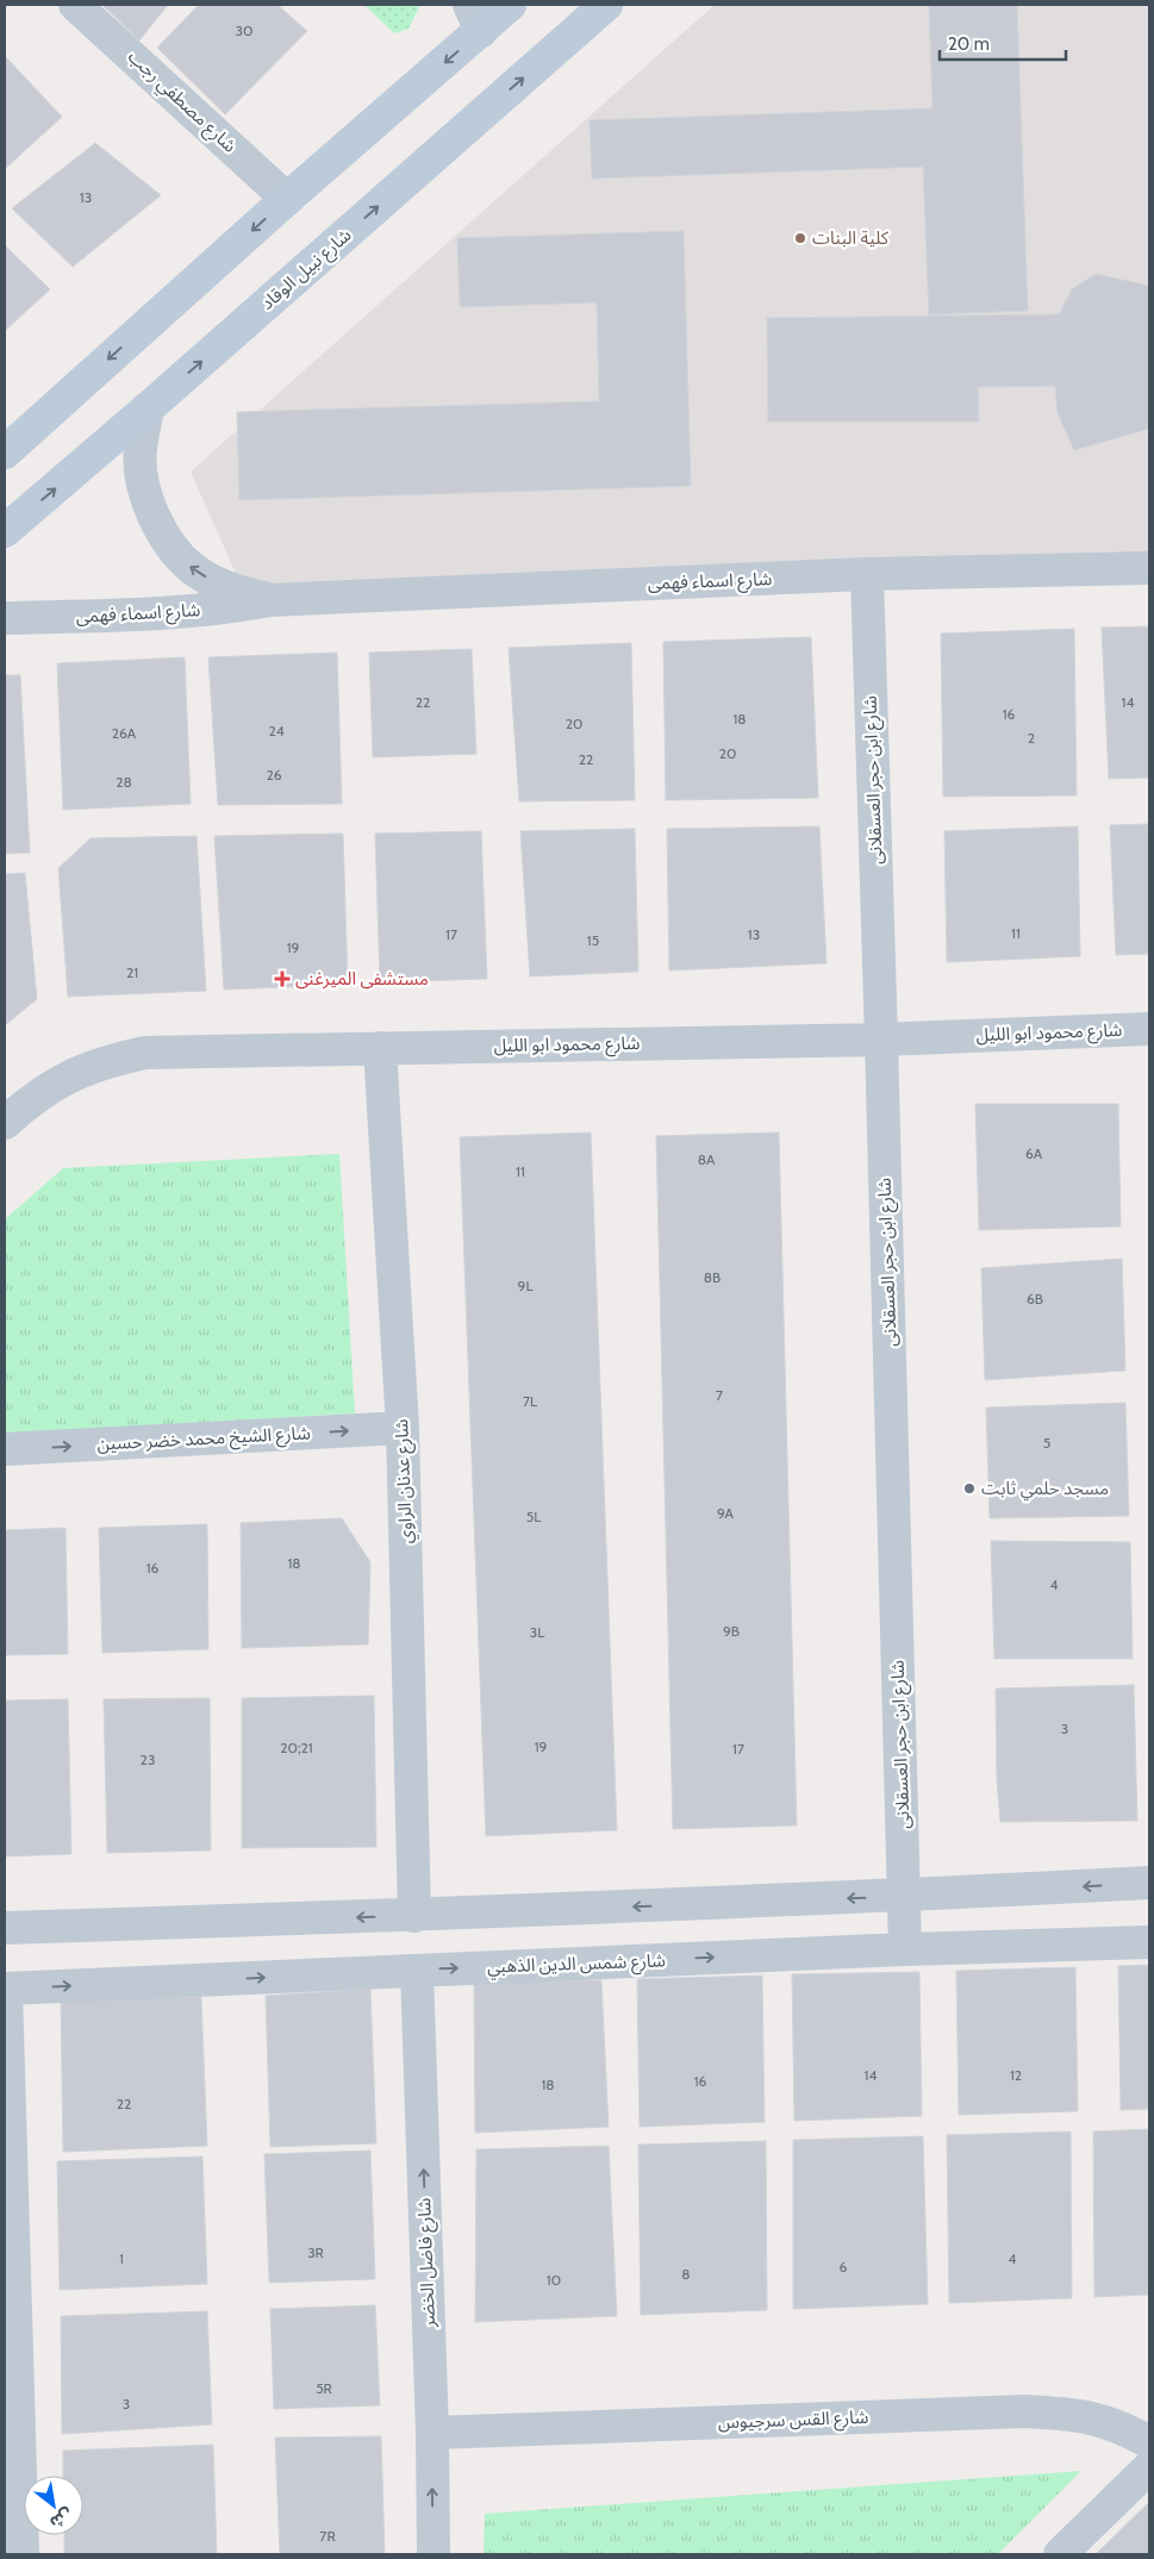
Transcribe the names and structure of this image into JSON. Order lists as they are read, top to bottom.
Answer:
{
  "streets": {
    "street": [
      "شارع مصطفي رجب",
      "شارع نبيل الوقاد",
      "شارع اسماء فهمى",
      "شارع ابن حجر العسقلانى",
      "شارع محمود ابو الليل",
      "شارع الشيخ محمد خضر حسين",
      "شارع عدنان الراوي",
      "شارع شمس الدين الذهبي",
      "شارع فاضل الخضر",
      "شارع القس سرجيوس"
    ]
  },
  "crossings": [
    ["شارع نبيل الوقاد", "شارع اسماء فهمى"],
    ["شارع اسماء فهمى", "شارع ابن حجر العسقلانى"],
    ["شارع ابن حجر العسقلانى", "شارع محمود ابو الليل"],
    ["شارع ابن حجر العسقلانى", "شارع شمس الدين الذهبي"],
    ["شارع محمود ابو الليل", "شارع عدنان الراوي"],
    ["شارع الشيخ محمد خضر حسين", "شارع عدنان الراوي"],
    ["شارع شمس الدين الذهبي", "شارع فاضل الخضر"],
    ["شارع فاضل الخضر", "شارع القس سرجيوس"]
  ],
  "one_way": ["شارع الشيخ محمد خضر حسين", "شارع فاضل الخضر"],
  "places": {
    "other": ["كلية البنات", "مسجد حلمي ثابت"],
    "health": ["مستشفى الميرغنى"]
  },
  "house_numbers": [
    "30",
    "13",
    "22",
    "14",
    "16",
    "18",
    "20",
    "24",
    "26A",
    "2",
    "20",
    "22",
    "26",
    "28",
    "11",
    "17",
    "13",
    "15",
    "19",
    "21",
    "6A",
    "8A",
    "11",
    "8B",
    "9L",
    "6B",
    "7",
    "7L",
    "5",
    "9A",
    "5L",
    "18",
    "16",
    "4",
    "9B",
    "3L",
    "3",
    "19",
    "20;21",
    "17",
    "23",
    "14",
    "12",
    "16",
    "18",
    "22",
    "3R",
    "1",
    "4",
    "6",
    "8",
    "10",
    "5R",
    "3",
    "7R"
  ],
  "scale_bar": "20 m",
  "north": "bottom right"
}
